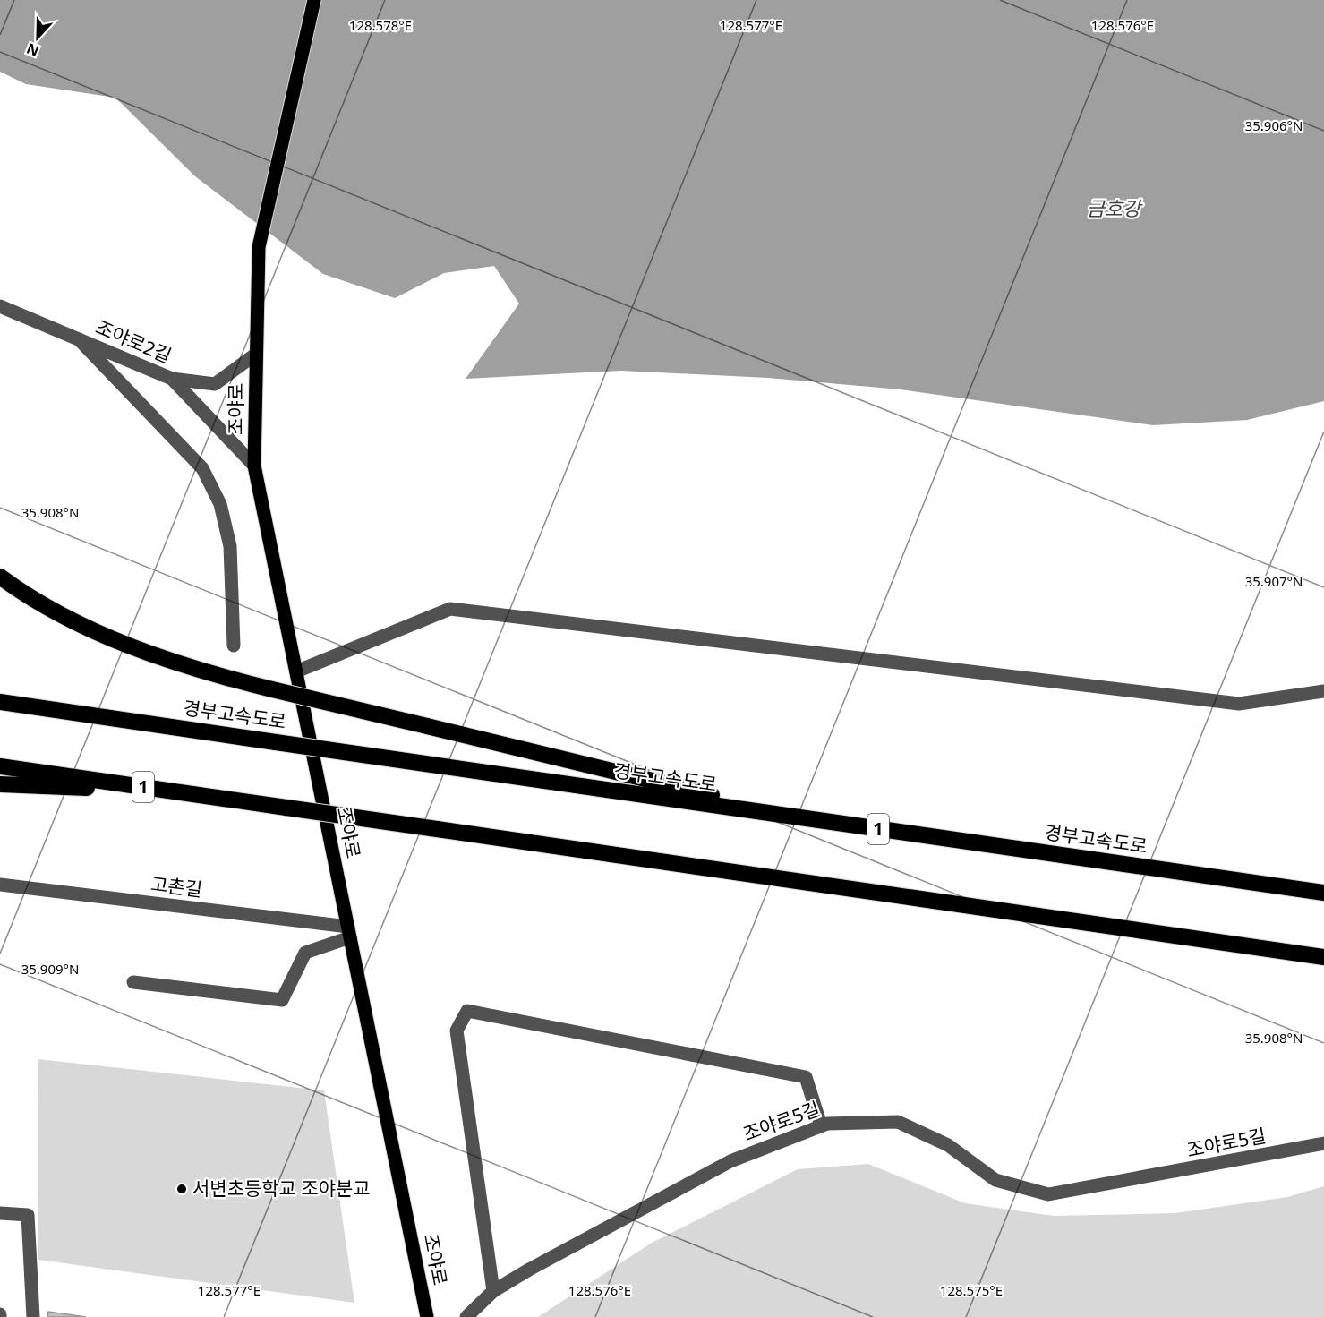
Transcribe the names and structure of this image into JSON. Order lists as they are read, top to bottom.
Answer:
{
  "streets": {
    "highway": ["경부고속도로", "1"],
    "main road": ["조야로"],
    "street": ["조야로2길", "고촌길", "조야로5길"]
  },
  "crossings": [
    ["조야로2길", "조야로"],
    ["조야로", "고촌길"]
  ],
  "water": ["금호강"],
  "places": ["서변초등학교 조야분교"],
  "north": "bottom",
  "coordinates": [
    "128.578°E",
    "128.577°E",
    "128.576°E",
    "35.906°N",
    "35.908°N",
    "35.907°N",
    "35.909°N",
    "128.575°E"
  ]
}
